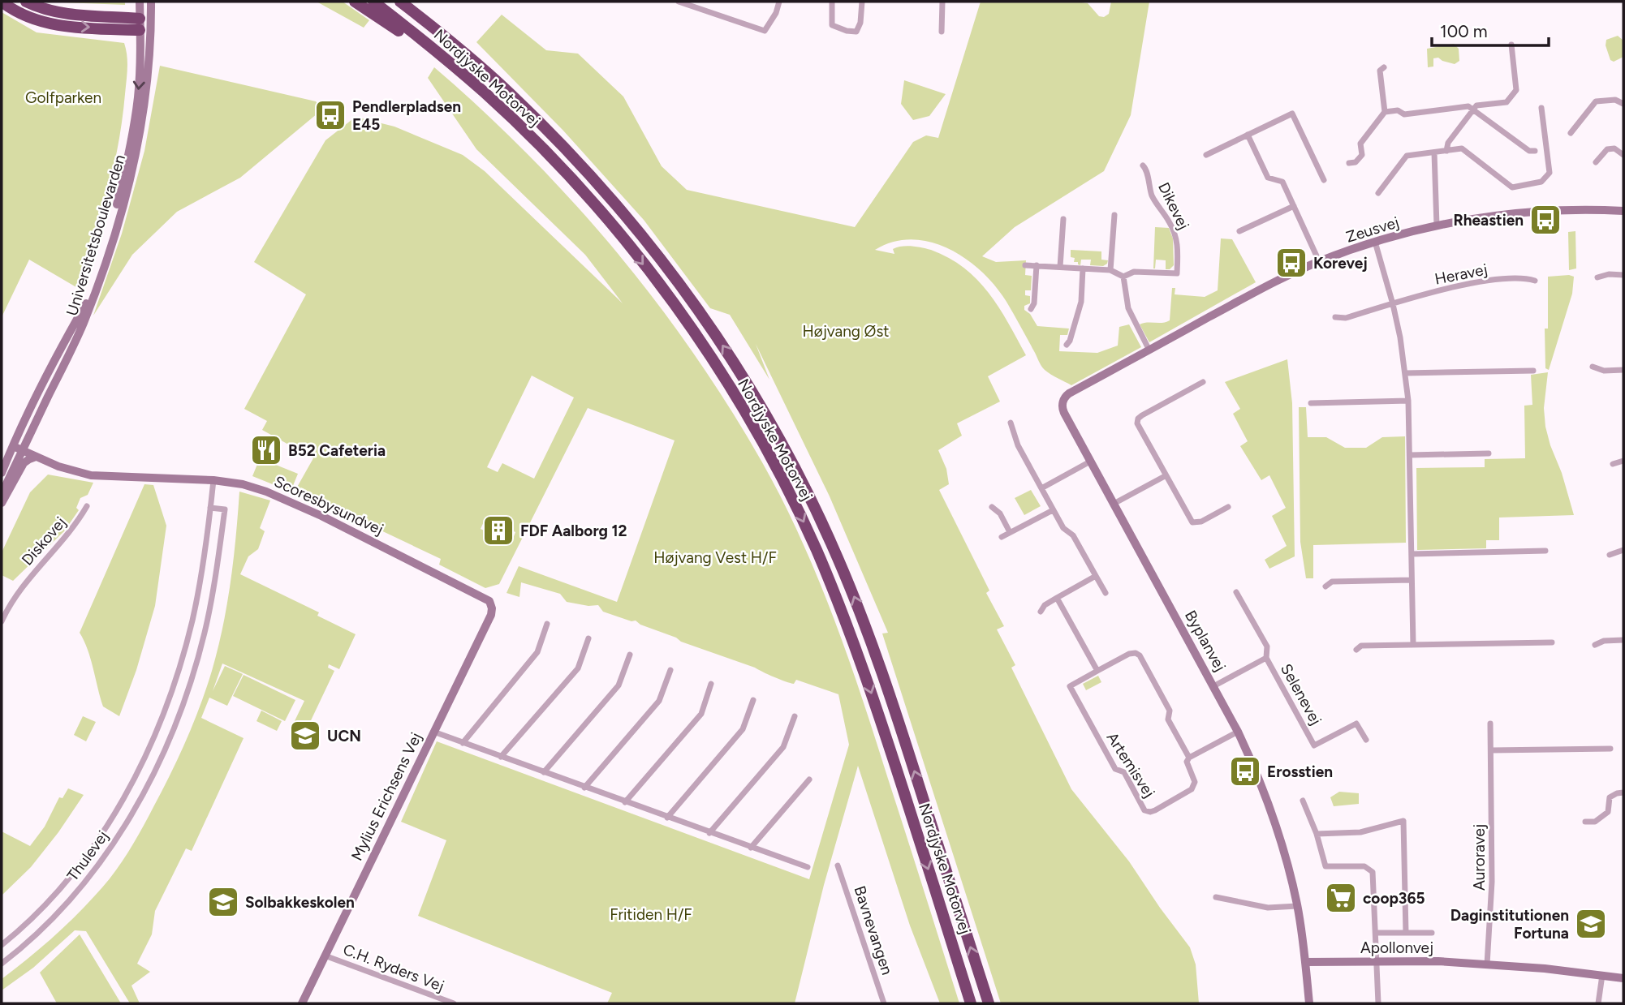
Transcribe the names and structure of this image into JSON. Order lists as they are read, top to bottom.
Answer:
{
  "streets": {
    "highway": ["Nordjyske Motorvej"],
    "street": [
      "Dikevej",
      "Zeusvej",
      "Universitetsboulevarden",
      "Heravej",
      "Scoresbysundvej",
      "Diskovej",
      "Byplanvej",
      "Selenevej",
      "Artemisvej",
      "Mylius Erichsens Vej",
      "Thulevej",
      "Auroravej",
      "Bavnevangen",
      "Apollonvej",
      "C.H. Ryders Vej"
    ]
  },
  "crossings": [
    ["Zeusvej", "Byplanvej"],
    ["Universitetsboulevarden", "Scoresbysundvej"],
    ["Scoresbysundvej", "Mylius Erichsens Vej"],
    ["Scoresbysundvej", "Thulevej"],
    ["Byplanvej", "Selenevej"],
    ["Byplanvej", "Apollonvej"],
    ["Mylius Erichsens Vej", "C.H. Ryders Vej"],
    ["Auroravej", "Apollonvej"]
  ],
  "parks": [
    "Golfparken",
    "Højvang Øst",
    "Højvang Vest H/F",
    "Fritiden H/F"
  ],
  "places": {
    "bus stop": [
      "Pendlerpladsen E45",
      "Rheastien",
      "Korevej",
      "Erosstien"
    ],
    "restaurant": ["B52 Cafeteria"],
    "building": ["FDF Aalborg 12"],
    "school or university": ["UCN", "Solbakkeskolen", "Daginstitutionen Fortuna"],
    "supermarket": ["coop365"]
  },
  "scale_bar": "100 m"
}
